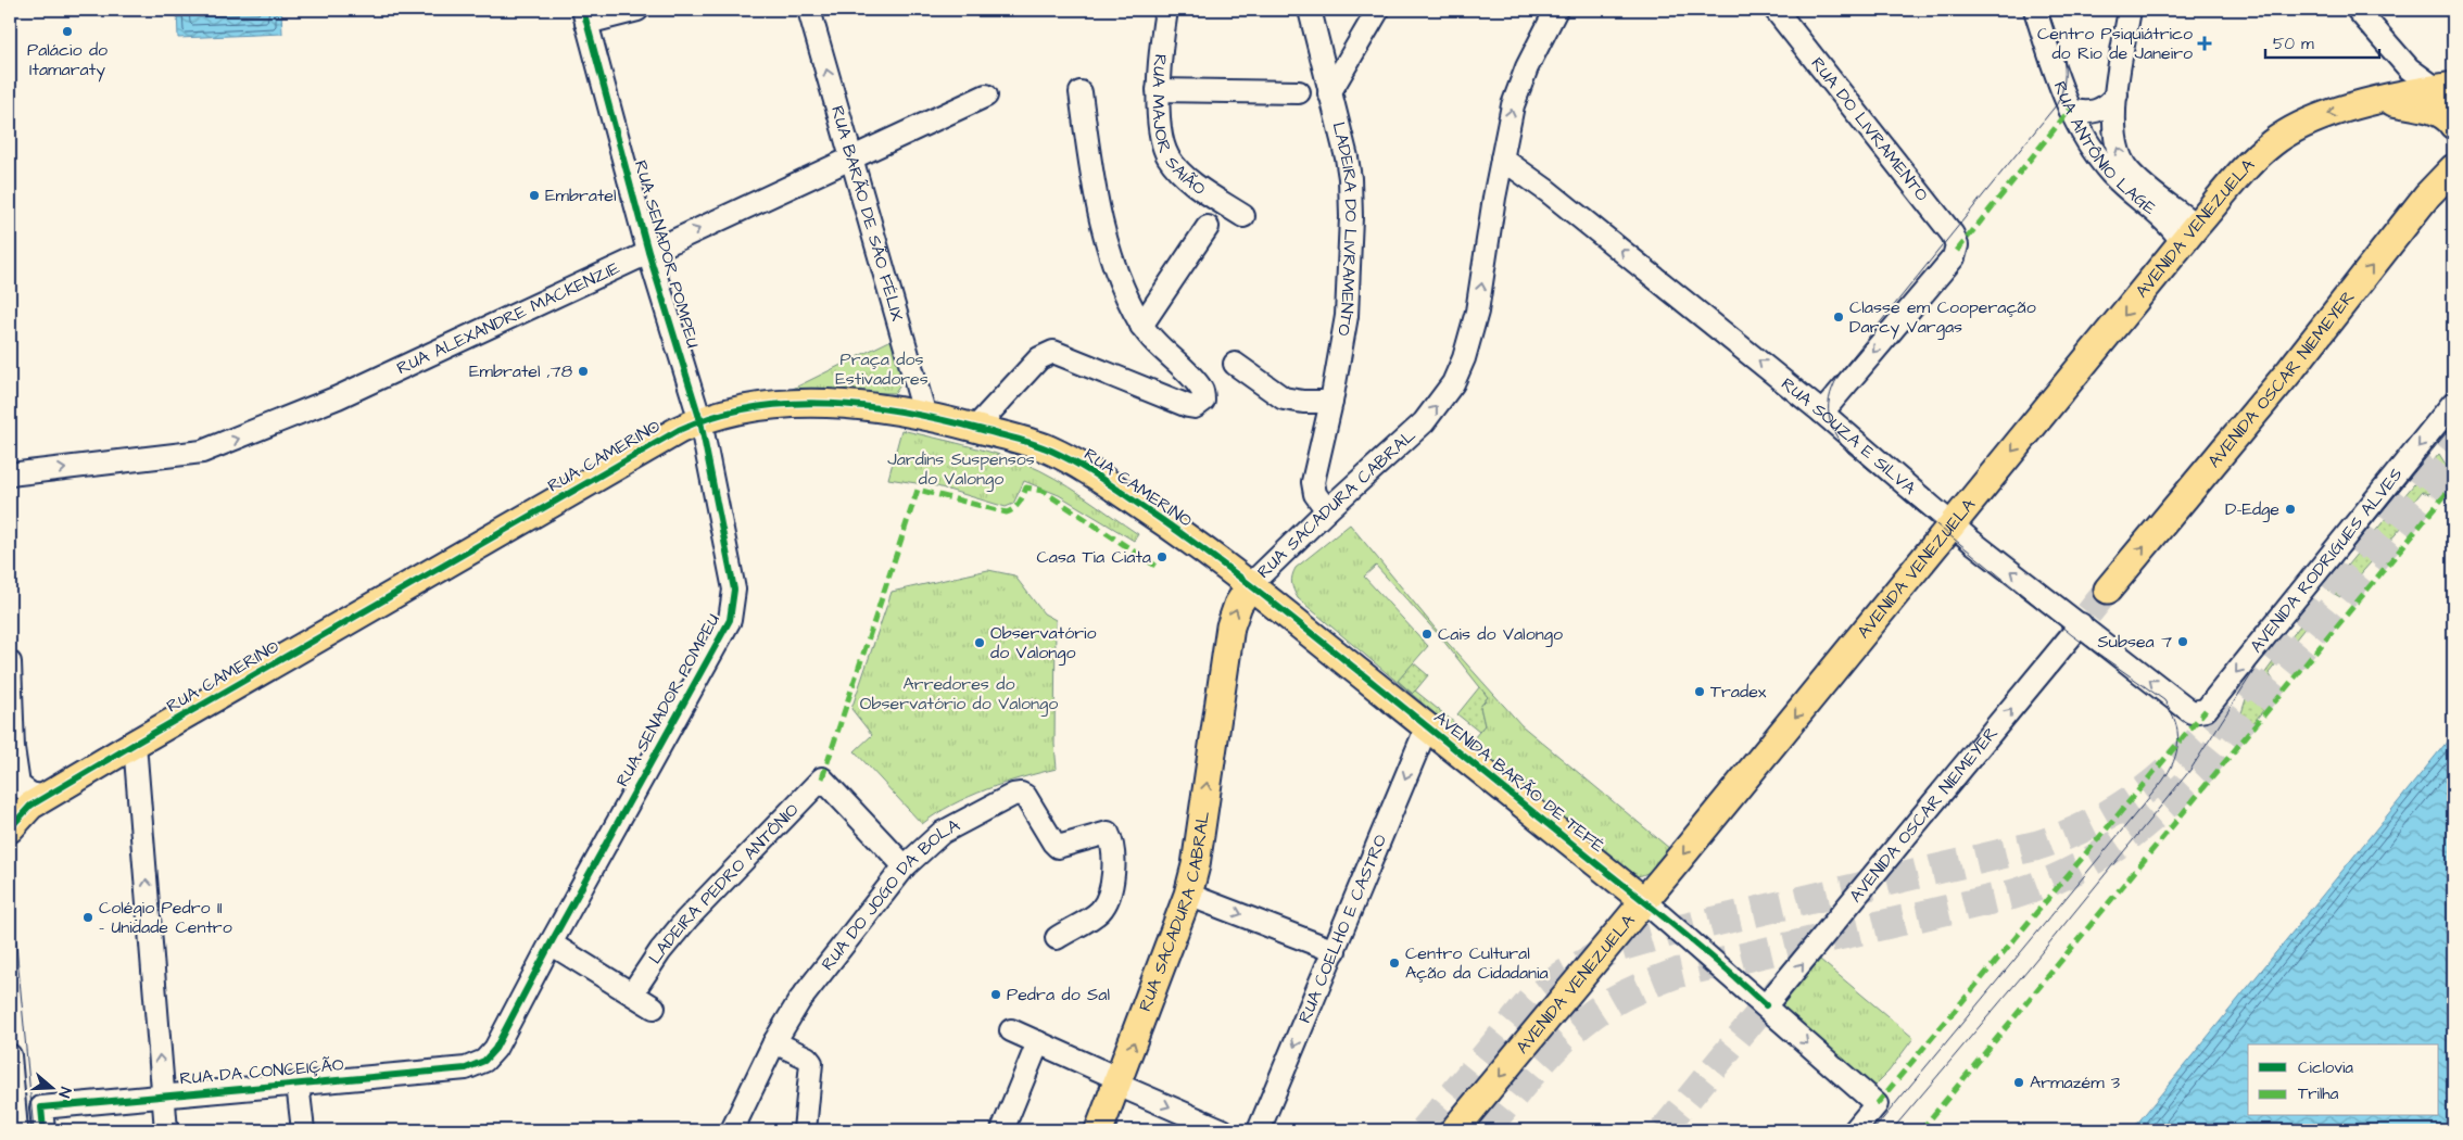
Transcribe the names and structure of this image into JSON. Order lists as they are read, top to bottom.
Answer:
{
  "streets": {
    "main road": [
      "AVENIDA VENEZUELA",
      "AVENIDA OSCAR NIEMEYER",
      "RUA CAMERINO",
      "RUA SACADURA CABRAL",
      "AVENIDA BARÃO DE TEFÉ"
    ],
    "street": [
      "RUA MAJOR SAIÃO",
      "RUA DO LIVRAMENTO",
      "RUA ANTÔNIO LAGE",
      "RUA BARÃO DE SÃO FÉLIX",
      "LADEIRA DO LIVRAMENTO",
      "RUA SENADOR POMPEU",
      "RUA ALEXANDRE MACKENZIE",
      "RUA SOUZA E SILVA",
      "AVENIDA RODRIGUES ALVES",
      "LADEIRA PEDRO ANTÔNIO",
      "RUA DO JOGO DA BOLA",
      "RUA COELHO E CASTRO",
      "RUA DA CONCEIÇÃO"
    ]
  },
  "crossings": [
    ["RUA DO LIVRAMENTO", "RUA SOUZA E SILVA"],
    ["RUA ANTÔNIO LAGE", "AVENIDA VENEZUELA"],
    ["RUA BARÃO DE SÃO FÉLIX", "RUA ALEXANDRE MACKENZIE"],
    ["RUA BARÃO DE SÃO FÉLIX", "RUA CAMERINO"],
    ["LADEIRA DO LIVRAMENTO", "RUA SACADURA CABRAL"],
    ["AVENIDA VENEZUELA", "RUA SOUZA E SILVA"],
    ["AVENIDA VENEZUELA", "AVENIDA BARÃO DE TEFÉ"],
    ["RUA SENADOR POMPEU", "RUA ALEXANDRE MACKENZIE"],
    ["RUA SENADOR POMPEU", "RUA CAMERINO"],
    ["RUA SENADOR POMPEU", "RUA DA CONCEIÇÃO"],
    ["AVENIDA OSCAR NIEMEYER", "RUA SOUZA E SILVA"],
    ["AVENIDA OSCAR NIEMEYER", "AVENIDA BARÃO DE TEFÉ"],
    ["RUA SOUZA E SILVA", "RUA SACADURA CABRAL"],
    ["RUA SOUZA E SILVA", "AVENIDA RODRIGUES ALVES"],
    ["RUA CAMERINO", "RUA SACADURA CABRAL"],
    ["RUA CAMERINO", "AVENIDA BARÃO DE TEFÉ"],
    ["RUA SACADURA CABRAL", "AVENIDA BARÃO DE TEFÉ"],
    ["AVENIDA BARÃO DE TEFÉ", "RUA COELHO E CASTRO"],
    ["LADEIRA PEDRO ANTÔNIO", "RUA DO JOGO DA BOLA"]
  ],
  "one_way": [
    "RUA BARÃO DE SÃO FÉLIX",
    "AVENIDA VENEZUELA",
    "RUA ALEXANDRE MACKENZIE",
    "AVENIDA OSCAR NIEMEYER",
    "RUA SOUZA E SILVA",
    "RUA SACADURA CABRAL",
    "AVENIDA RODRIGUES ALVES",
    "RUA COELHO E CASTRO"
  ],
  "parks": ["Praça dos Estivadores", "Jardins Suspensos do Valongo", "Arredores do Observatório do Valongo"],
  "places": {
    "other": [
      "Palácio do Itamaraty",
      "Embratel",
      "Classe em Cooperação Darcy Vargas",
      "Embratel ,78",
      "D-Edge",
      "Casa Tia Ciata",
      "Cais do Valongo",
      "Subsea 7",
      "Observatório do Valongo",
      "Tradex",
      "Colégio Pedro II - Unidade Centro",
      "Centro Cultural Ação da Cidadania",
      "Pedra do Sal",
      "Armazém 3"
    ],
    "health": ["Centro Psiquiátrico do Rio de Janeiro"]
  },
  "legend": ["Ciclovia", "Trilha"],
  "scale_bar": "50 m",
  "north": "right"
}
